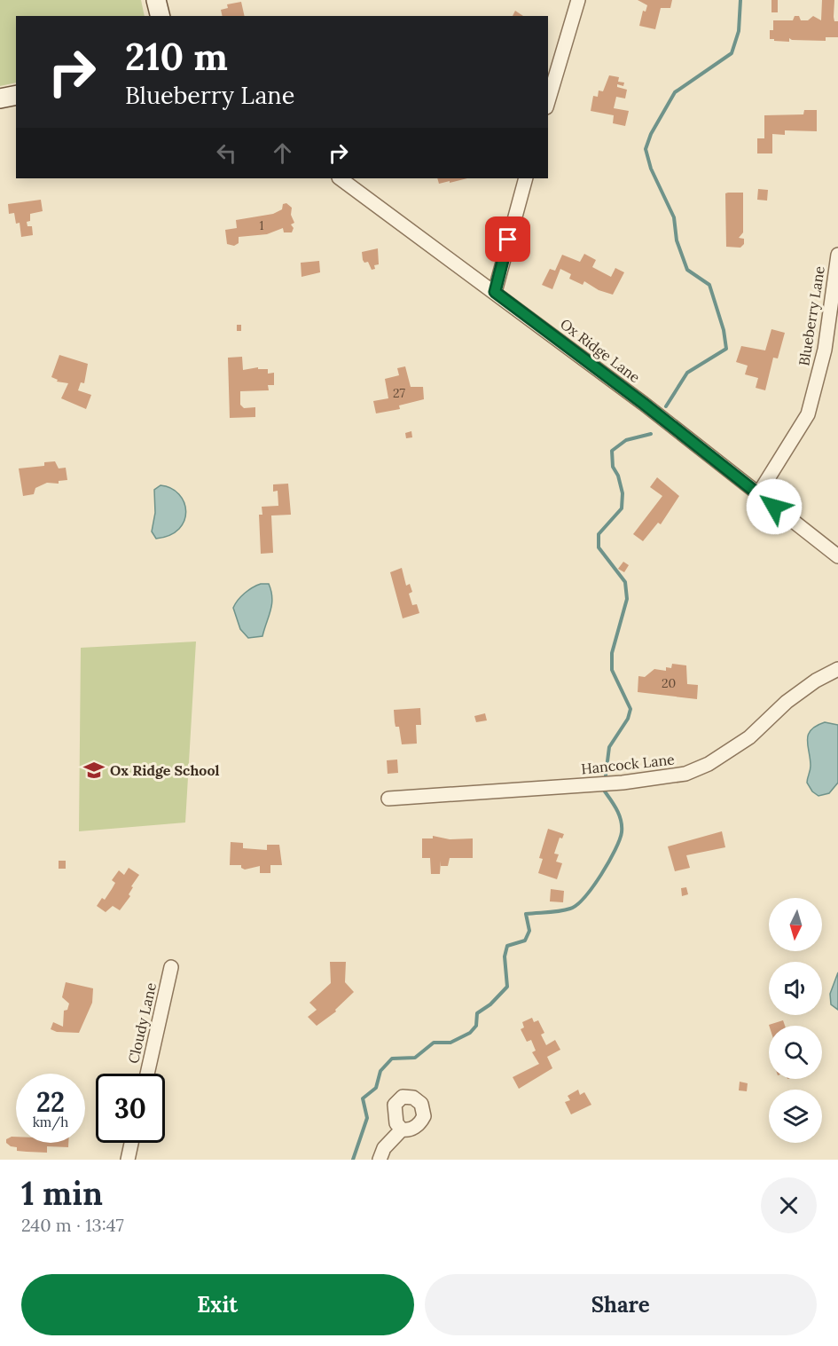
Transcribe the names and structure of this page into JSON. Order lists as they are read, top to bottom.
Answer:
{
  "streets": {
    "street": [
      "Blueberry Lane",
      "Ox Ridge Lane",
      "Hancock Lane",
      "Cloudy Lane"
    ]
  },
  "crossings": [
    ["Blueberry Lane", "Ox Ridge Lane"]
  ],
  "places": {
    "school or university": ["Ox Ridge School"]
  },
  "house_numbers": ["1", "27", "20"],
  "north": "bottom",
  "page": {
    "turn": ["210 m", "Blueberry Lane"],
    "speed": "22 km/h",
    "limit": "30",
    "heading": ["1 min", "240 m · 13:47"],
    "buttons": ["Exit", "Share"]
  }
}
